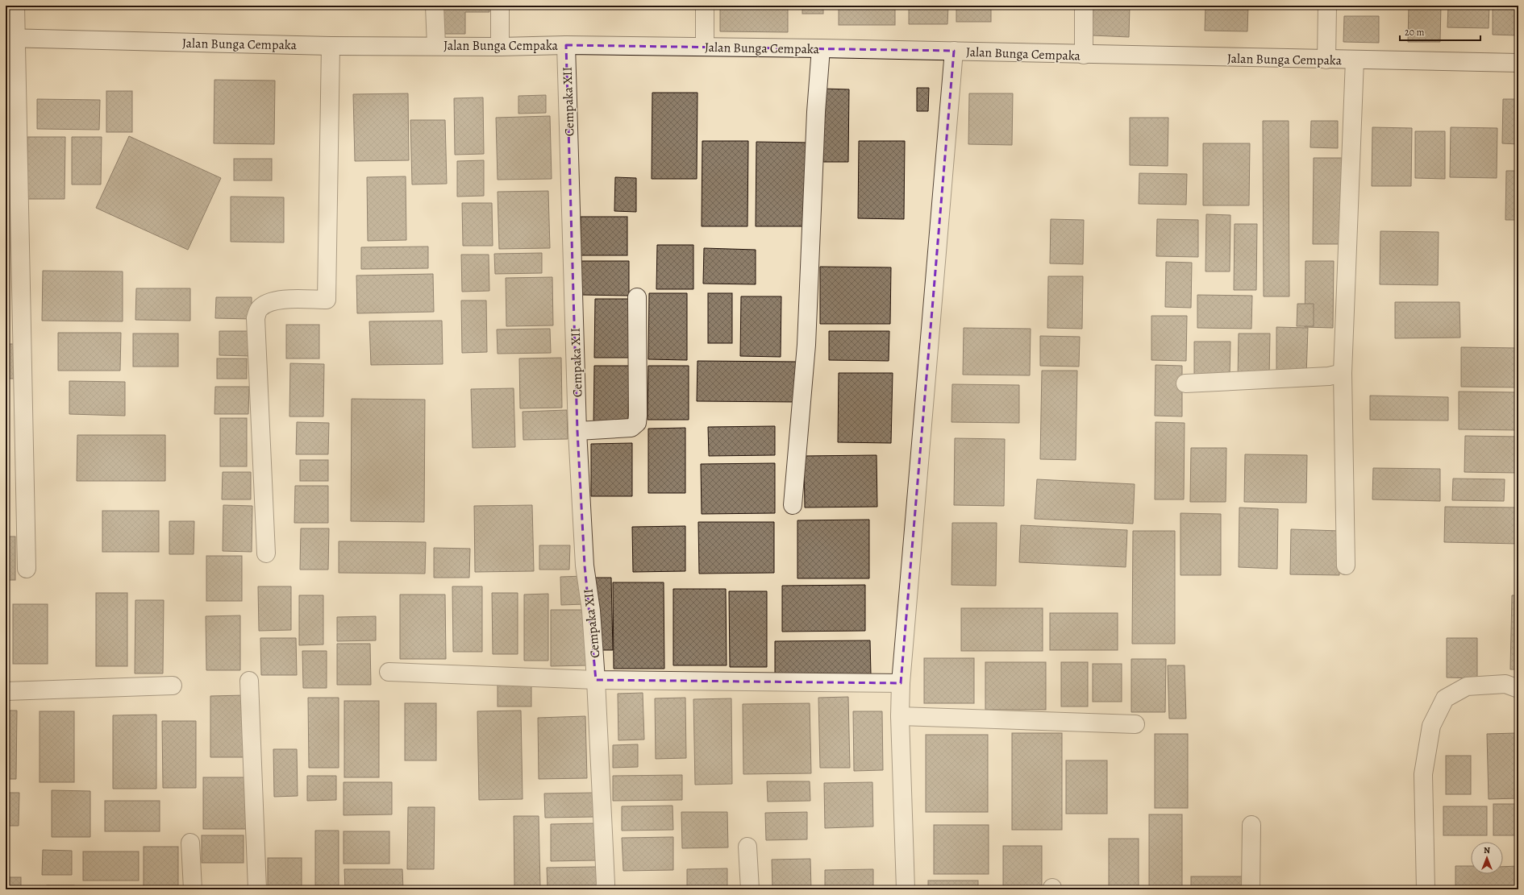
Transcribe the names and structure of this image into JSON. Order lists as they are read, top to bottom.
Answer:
{
  "streets": {
    "street": ["Jalan Bunga Cempaka", "Cempaka XII"]
  },
  "crossings": [
    ["Jalan Bunga Cempaka", "Cempaka XII"]
  ],
  "scale_bar": "20 m",
  "north": "top"
}
